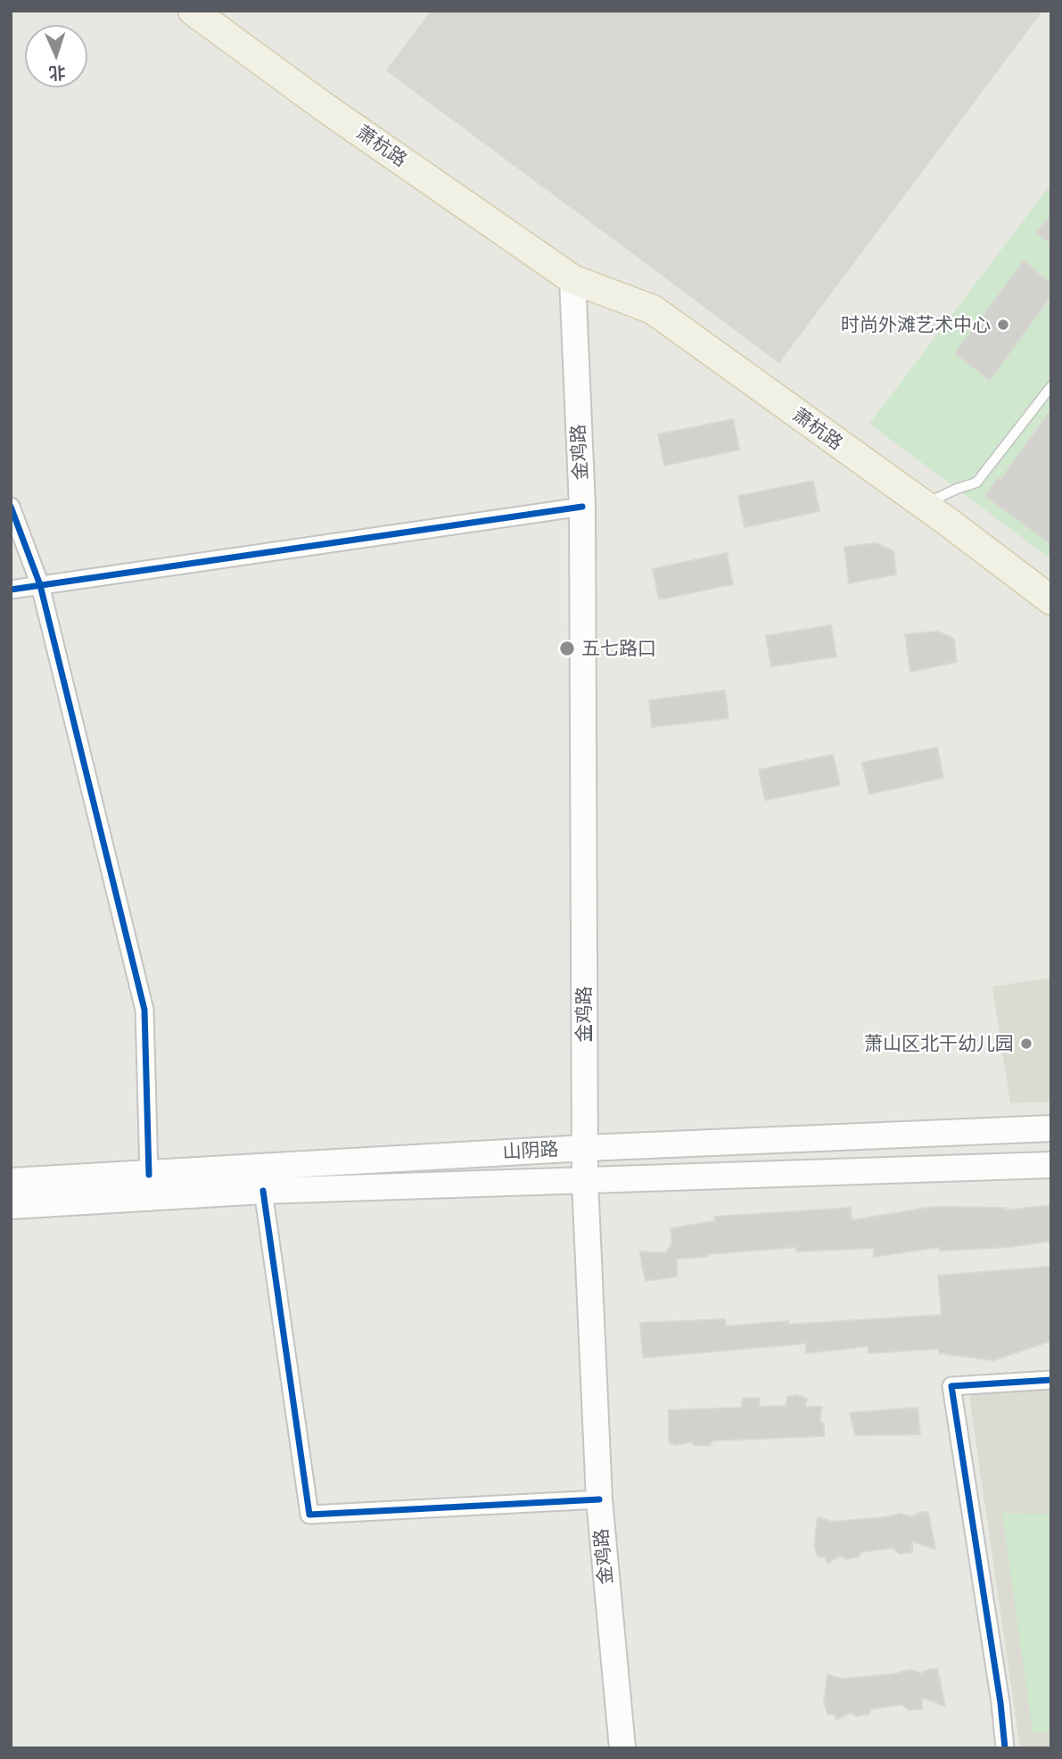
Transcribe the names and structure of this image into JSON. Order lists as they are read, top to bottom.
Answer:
{
  "streets": {
    "main road": ["萧杭路", "金鸡路", "山阴路"]
  },
  "crossings": [
    ["萧杭路", "金鸡路"],
    ["金鸡路", "山阴路"]
  ],
  "places": ["时尚外滩艺术中心", "五七路口", "萧山区北干幼儿园"],
  "north": "bottom"
}
